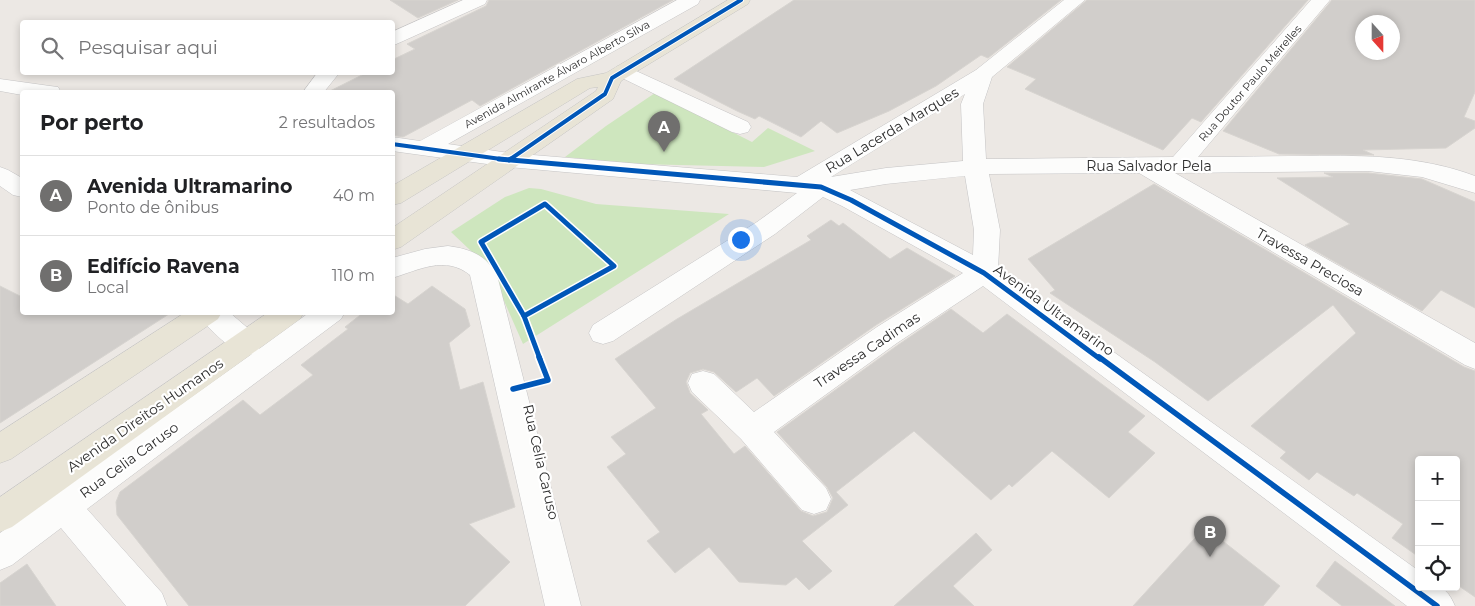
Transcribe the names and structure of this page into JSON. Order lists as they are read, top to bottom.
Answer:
{
  "streets": {
    "main road": ["Avenida Direitos Humanos"],
    "street": [
      "Avenida Almirante Álvaro Alberto Silva",
      "Rua Doutor Paulo Meirelles",
      "Rua Lacerda Marques",
      "Rua Salvador Pela",
      "Travessa Preciosa",
      "Avenida Ultramarino",
      "Travessa Cadimas",
      "Rua Celia Caruso"
    ]
  },
  "crossings": [
    ["Avenida Almirante Álvaro Alberto Silva", "Avenida Ultramarino"],
    ["Rua Doutor Paulo Meirelles", "Rua Salvador Pela"],
    ["Rua Lacerda Marques", "Rua Salvador Pela"],
    ["Rua Lacerda Marques", "Avenida Ultramarino"],
    ["Rua Lacerda Marques", "Travessa Cadimas"],
    ["Rua Salvador Pela", "Travessa Preciosa"],
    ["Rua Salvador Pela", "Avenida Ultramarino"],
    ["Avenida Ultramarino", "Travessa Cadimas"]
  ],
  "north": "bottom",
  "page": {
    "search": "Pesquisar aqui",
    "heading": ["Por perto", "2 resultados"],
    "pins": ["A", "B"],
    "list": [
      {
        "mark": "A",
        "name": "Avenida Ultramarino",
        "note": "Ponto de ônibus",
        "value": "40 m"
      },
      {
        "mark": "B",
        "name": "Edifício Ravena",
        "note": "Local",
        "value": "110 m"
      }
    ],
    "map_buttons": ["+", "−"]
  }
}
